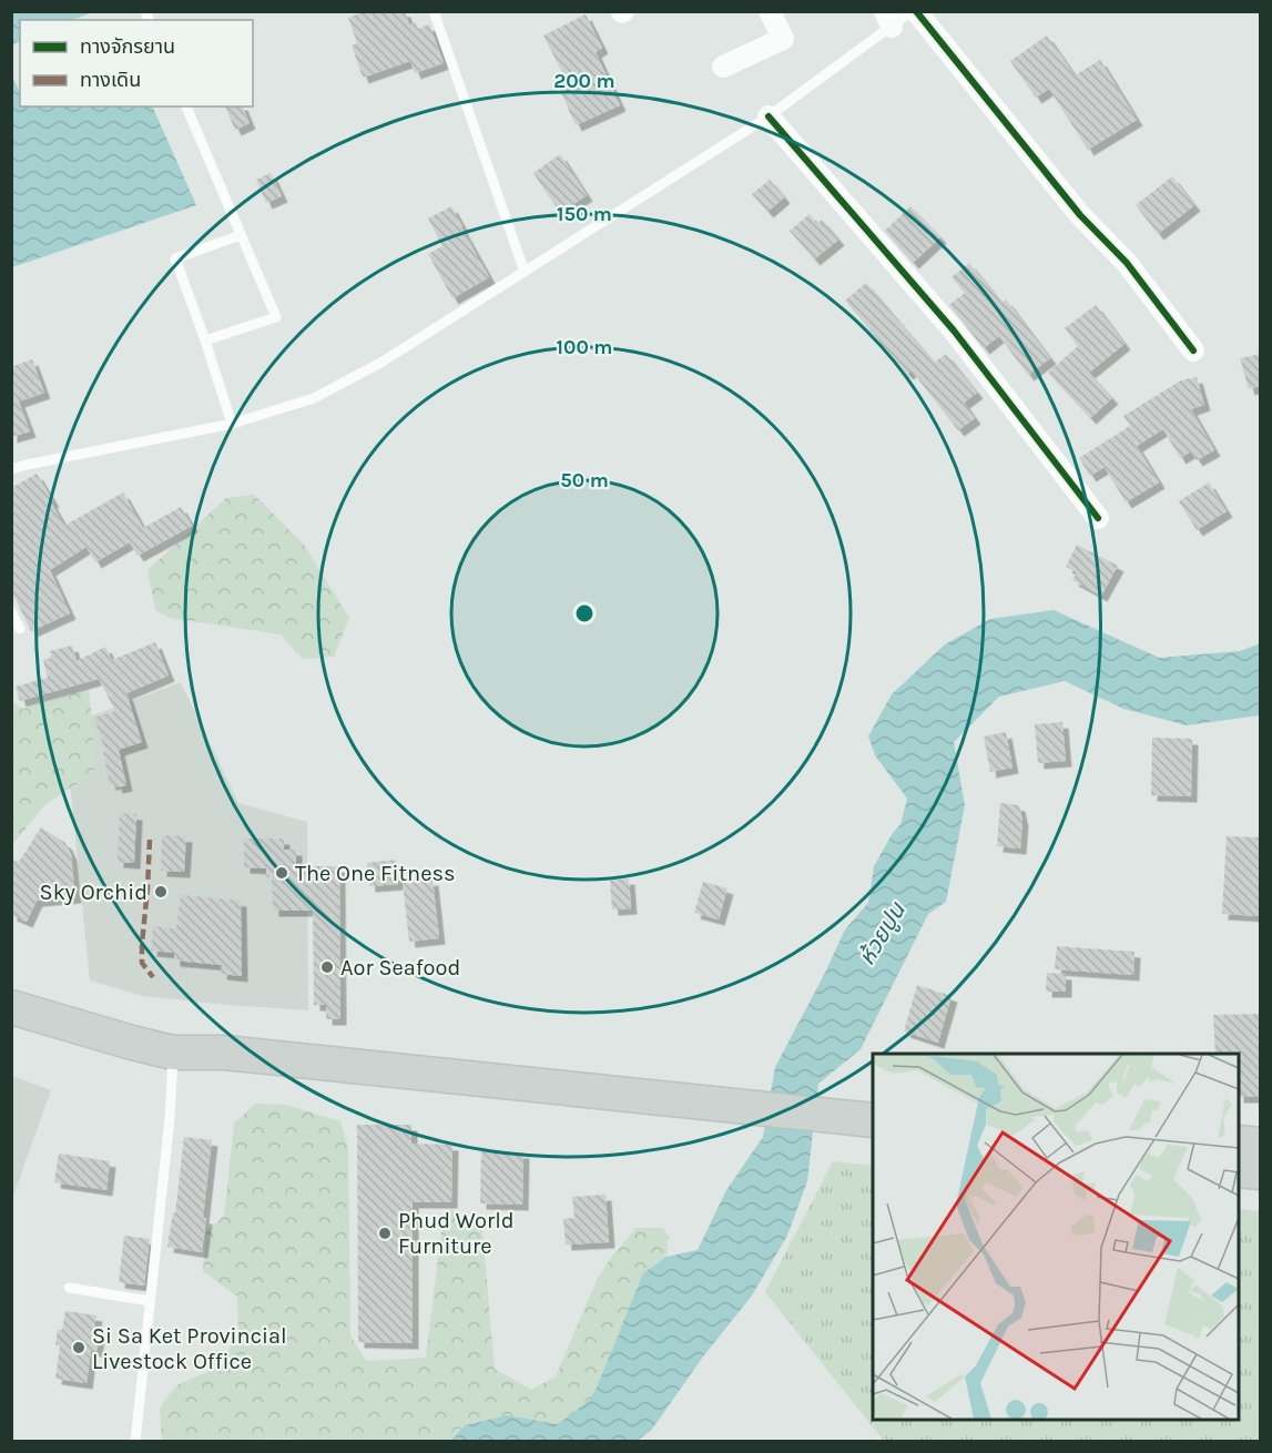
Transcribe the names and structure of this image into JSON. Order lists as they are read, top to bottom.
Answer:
{
  "water": ["ห้วยปูน"],
  "places": [
    "The One Fitness",
    "Sky Orchid",
    "Aor Seafood",
    "Phud World Furniture",
    "Si Sa Ket Provincial Livestock Office"
  ],
  "legend": ["ทางจักรยาน", "ทางเดิน"],
  "rings": [
    "200 m",
    "150 m",
    "100 m",
    "50 m"
  ]
}
